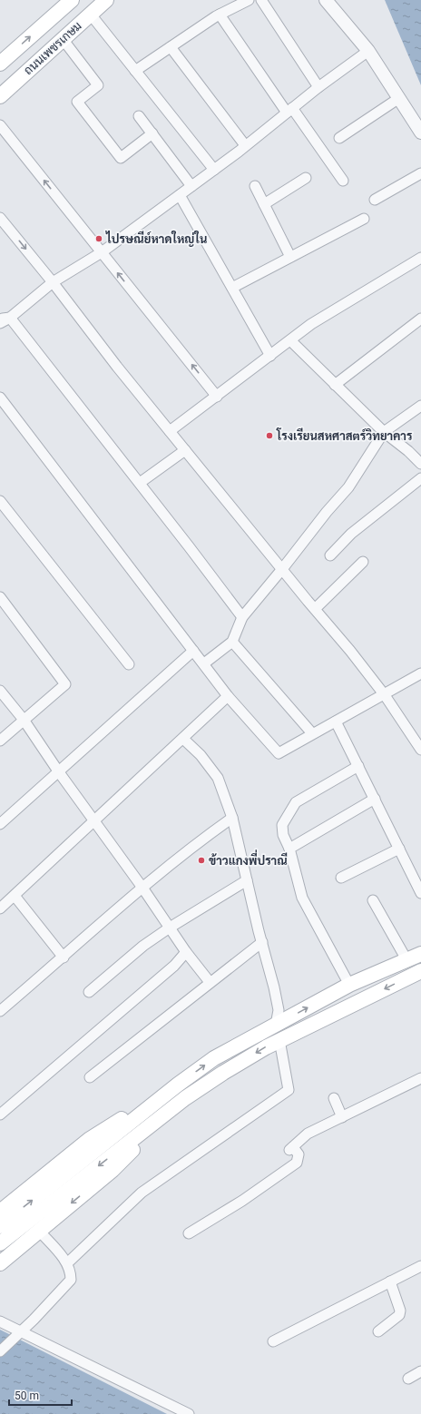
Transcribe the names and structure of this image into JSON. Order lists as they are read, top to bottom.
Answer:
{
  "streets": {
    "main road": ["ถนนเพชรเกษม"]
  },
  "places": ["ไปรษณีย์หาดใหญ่ใน", "โรงเรียนสหศาสตร์วิทยาคาร", "ข้าวแกงพี่ปราณี"],
  "scale_bar": "50 m"
}
